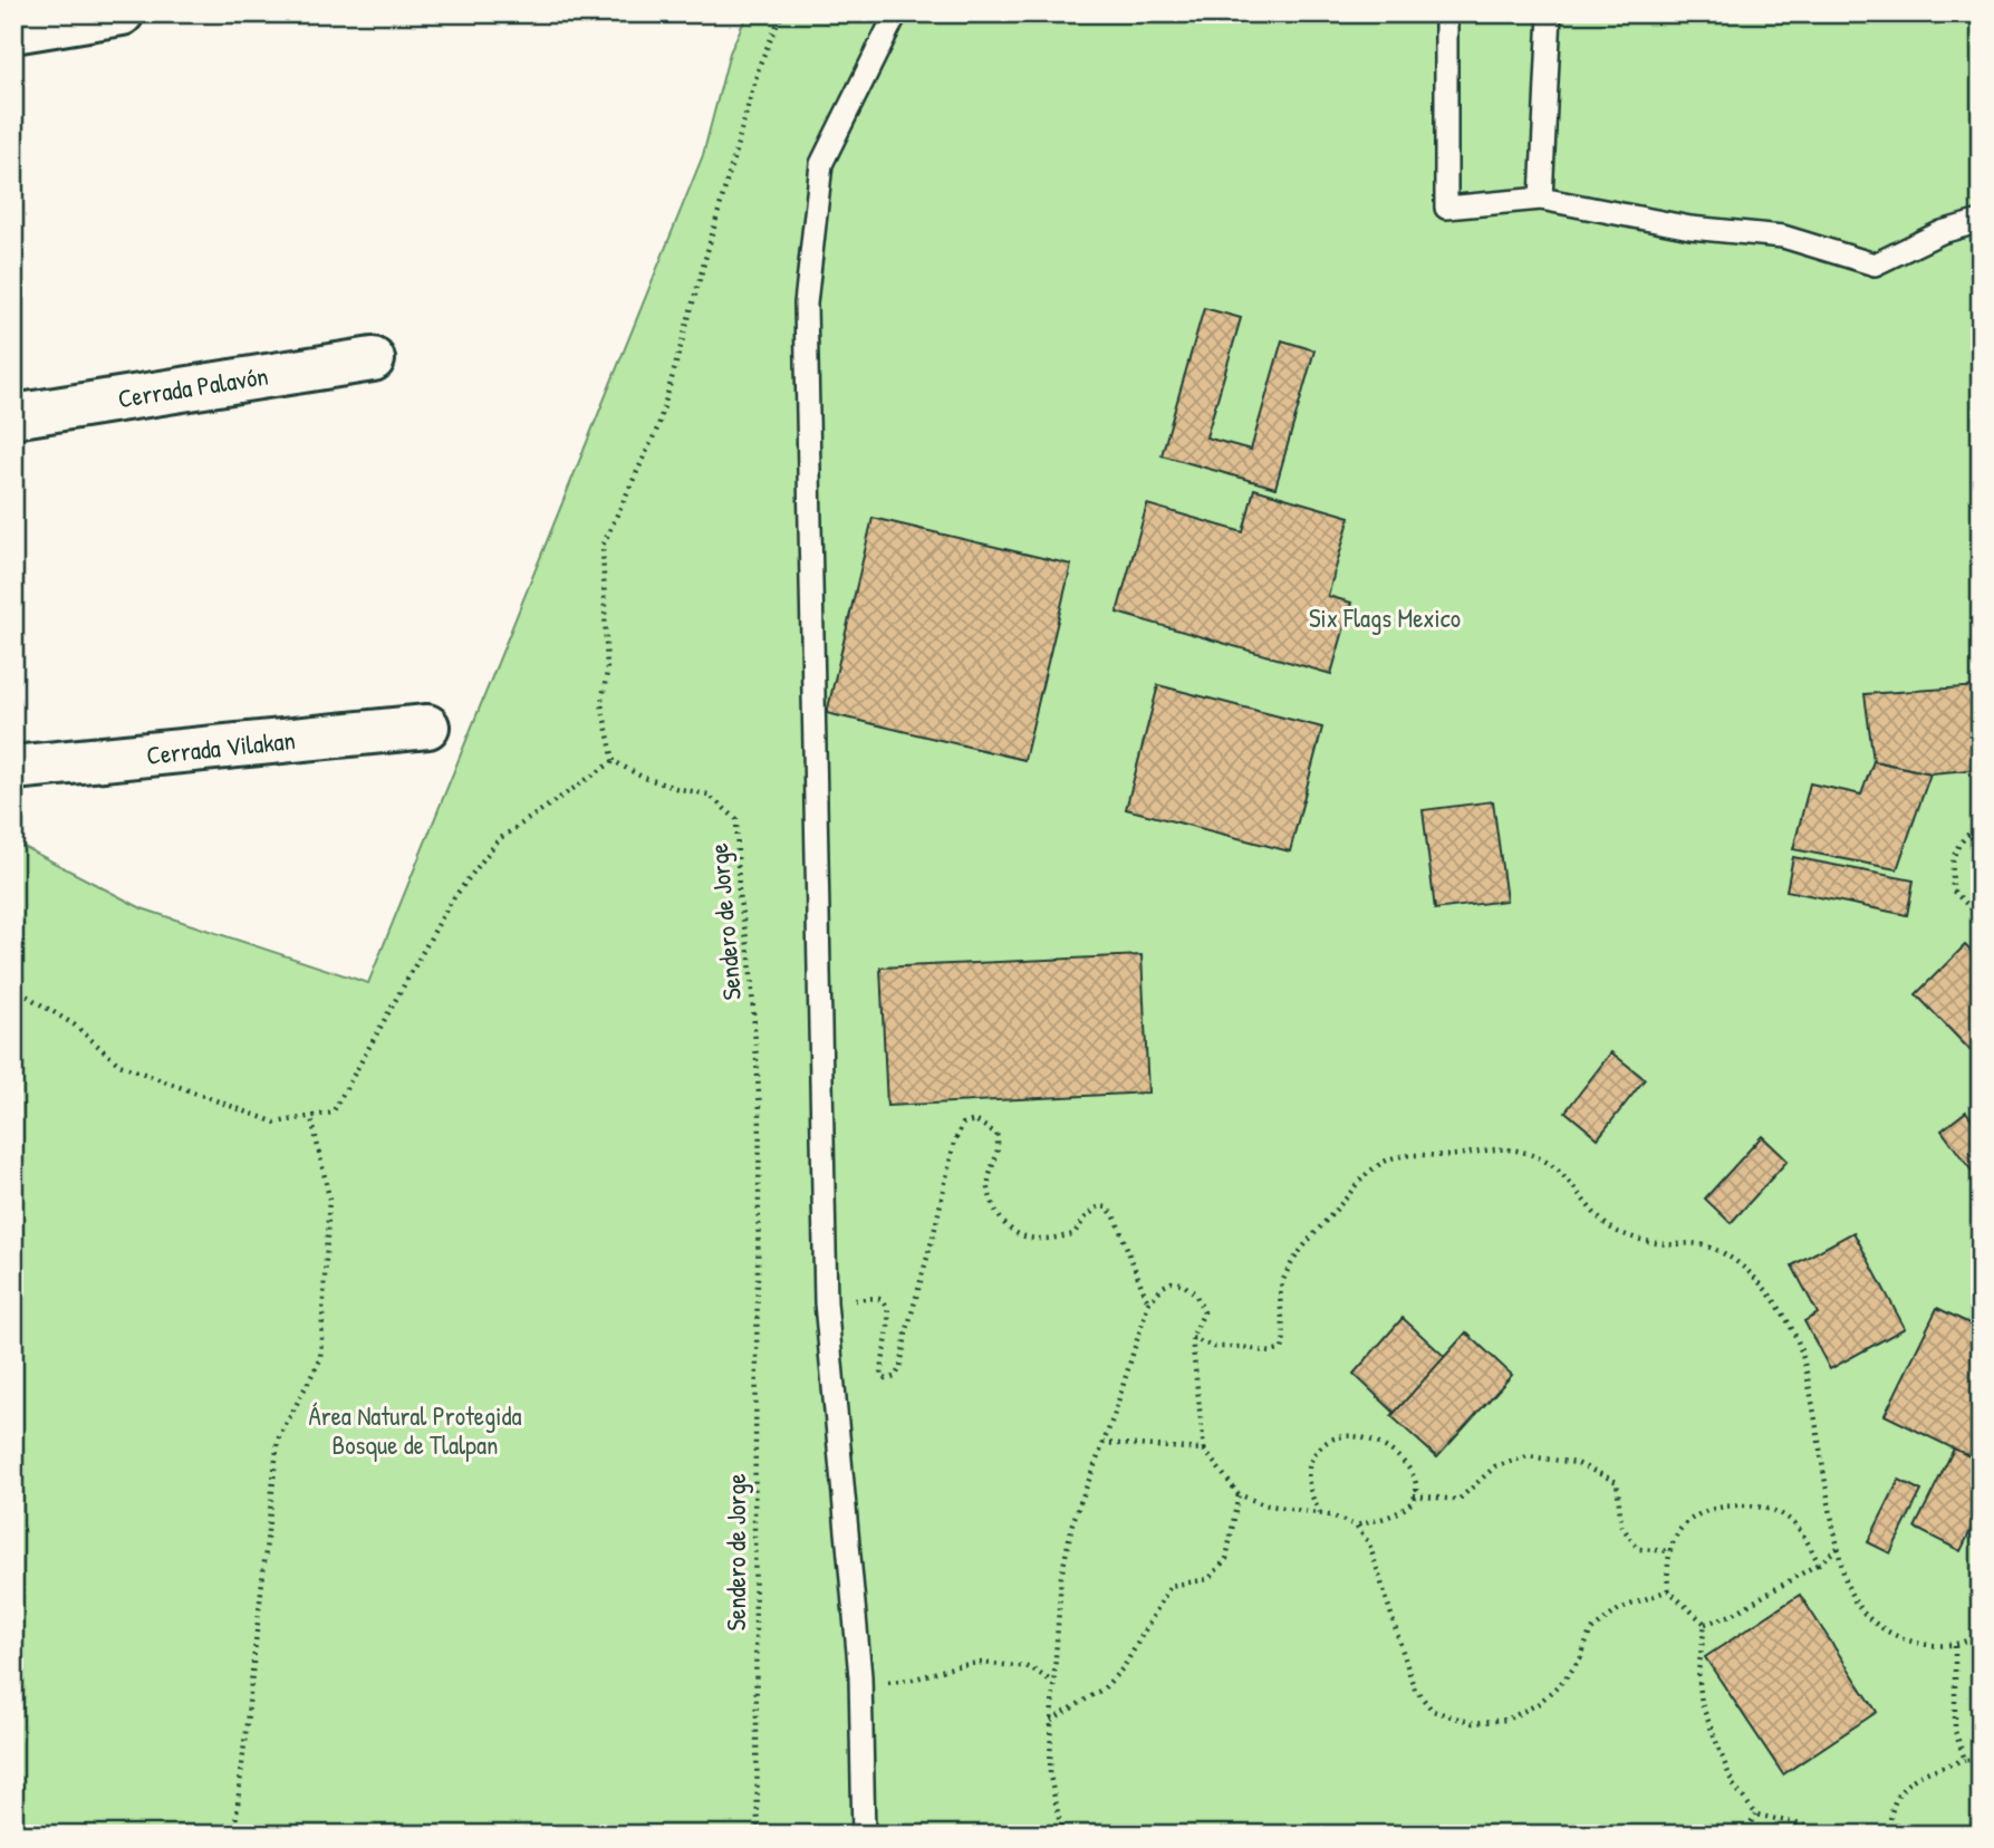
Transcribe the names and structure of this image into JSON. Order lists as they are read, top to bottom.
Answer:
{
  "streets": {
    "street": ["Cerrada Palavón", "Cerrada Vilakan"],
    "path": ["Sendero de Jorge"]
  },
  "parks": ["Six Flags Mexico", "Área Natural Protegida Bosque de Tlalpan"]
}
